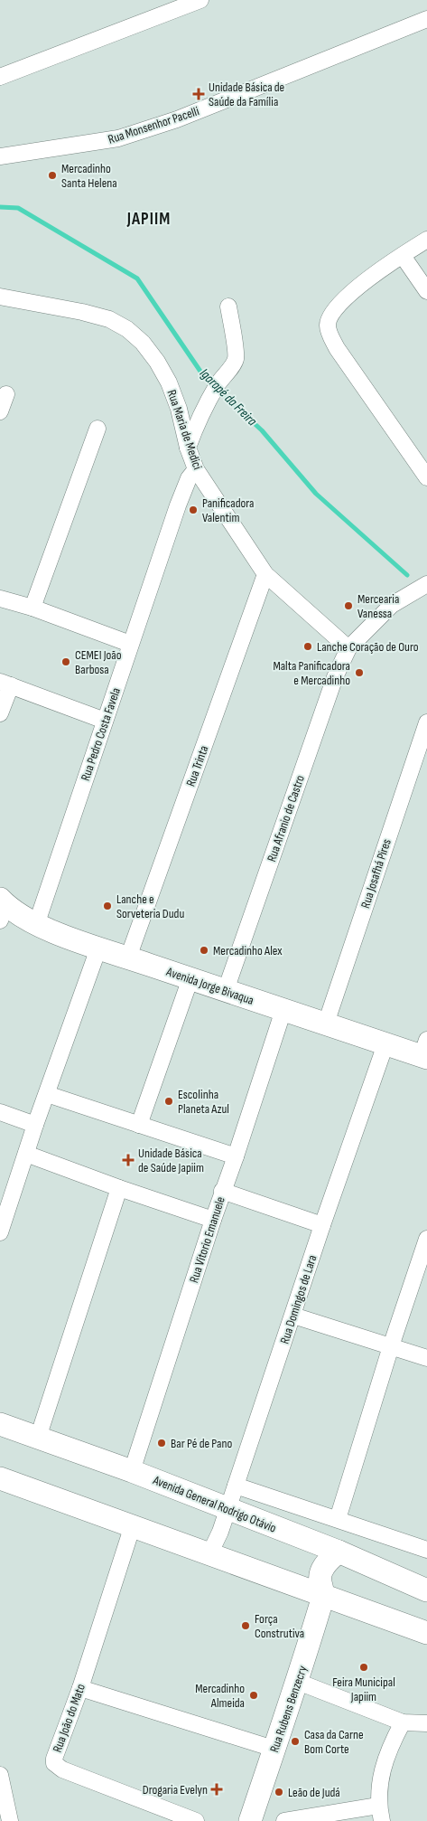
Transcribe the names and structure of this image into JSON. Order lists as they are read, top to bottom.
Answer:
{
  "streets": {
    "main road": ["Avenida Jorge Bivaqua", "Avenida General Rodrigo Otávio", "Rua Rubens Benzecry"],
    "street": [
      "Rua Monsenhor Pacelli",
      "Rua Maria de Medici",
      "Rua Pedro Costa Favela",
      "Rua Trinta",
      "Rua Afranio de Castro",
      "Rua Josafhá Pires",
      "Rua Vitorio Emanuele",
      "Rua Domingos de Lara",
      "Rua João do Mato"
    ]
  },
  "crossings": [
    ["Rua Maria de Medici", "Rua Pedro Costa Favela"],
    ["Rua Maria de Medici", "Rua Trinta"],
    ["Rua Maria de Medici", "Rua Afranio de Castro"],
    ["Rua Pedro Costa Favela", "Avenida Jorge Bivaqua"],
    ["Rua Trinta", "Avenida Jorge Bivaqua"],
    ["Rua Afranio de Castro", "Avenida Jorge Bivaqua"],
    ["Rua Josafhá Pires", "Avenida Jorge Bivaqua"],
    ["Avenida Jorge Bivaqua", "Rua Vitorio Emanuele"],
    ["Avenida Jorge Bivaqua", "Rua Domingos de Lara"],
    ["Rua Vitorio Emanuele", "Avenida General Rodrigo Otávio"],
    ["Rua Domingos de Lara", "Avenida General Rodrigo Otávio"]
  ],
  "districts": ["JAPIIM"],
  "water": ["Igarapé da Freira"],
  "places": {
    "health": ["Unidade Básica de Saúde da Família", "Unidade Básica de Saúde Japiim", "Drogaria Evelyn"],
    "other": [
      "Mercadinho Santa Helena",
      "Panificadora Valentim",
      "Mercearia Vanessa",
      "Lanche Coração de Ouro",
      "CEMEI João Barbosa",
      "Malta Panificadora e Mercadinho",
      "Lanche e Sorveteria Dudu",
      "Mercadinho Alex",
      "Escolinha Planeta Azul",
      "Bar Pé de Pano",
      "Força Construtiva",
      "Feira Municipal Japiim",
      "Mercadinho Almeida",
      "Casa da Carne Bom Corte",
      "Leão de Judá"
    ]
  }
}
